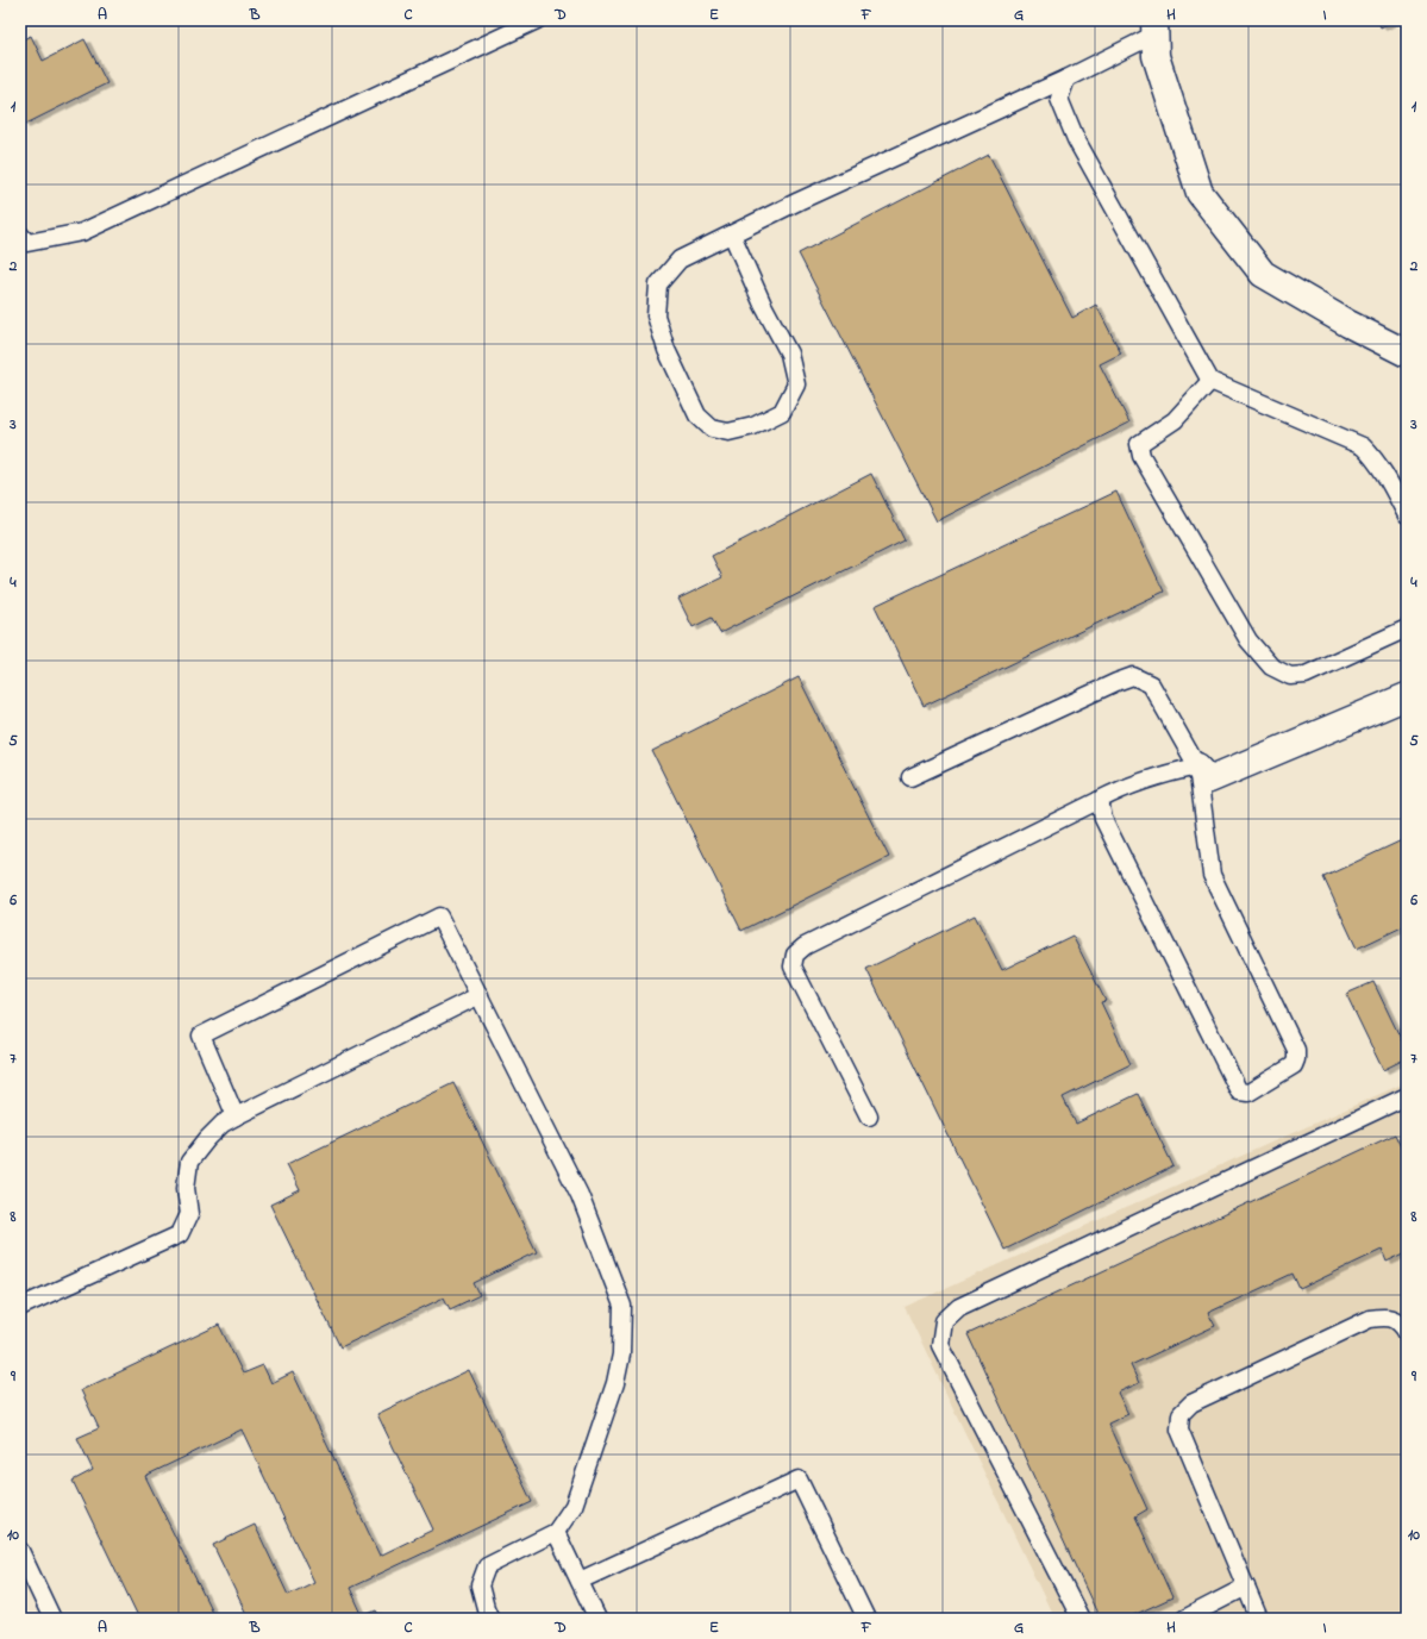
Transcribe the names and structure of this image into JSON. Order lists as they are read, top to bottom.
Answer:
{
  "grid": {
    "columns": [
      "A",
      "B",
      "C",
      "D",
      "E",
      "F",
      "G",
      "H",
      "I"
    ],
    "rows": [
      "1",
      "2",
      "3",
      "4",
      "5",
      "6",
      "7",
      "8",
      "9",
      "10"
    ]
  }
}
